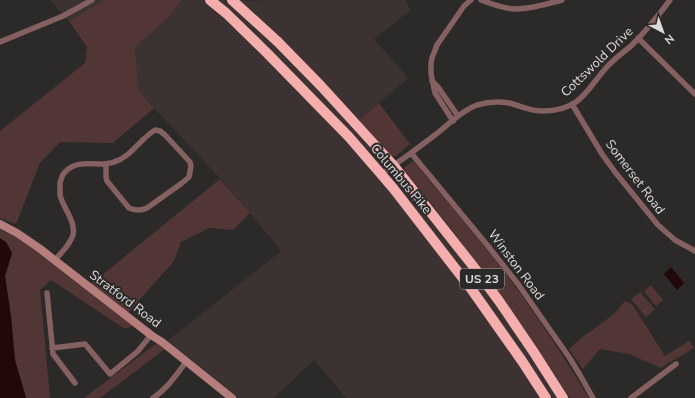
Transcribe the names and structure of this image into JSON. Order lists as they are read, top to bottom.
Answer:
{
  "streets": {
    "highway": ["Columbus Pike", "US 23"],
    "street": [
      "Cottswold Drive",
      "Somerset Road",
      "Winston Road",
      "Stratford Road"
    ]
  },
  "crossings": [
    ["Cottswold Drive", "Somerset Road"],
    ["Cottswold Drive", "Columbus Pike"],
    ["Cottswold Drive", "Winston Road"]
  ],
  "north": "bottom right"
}
